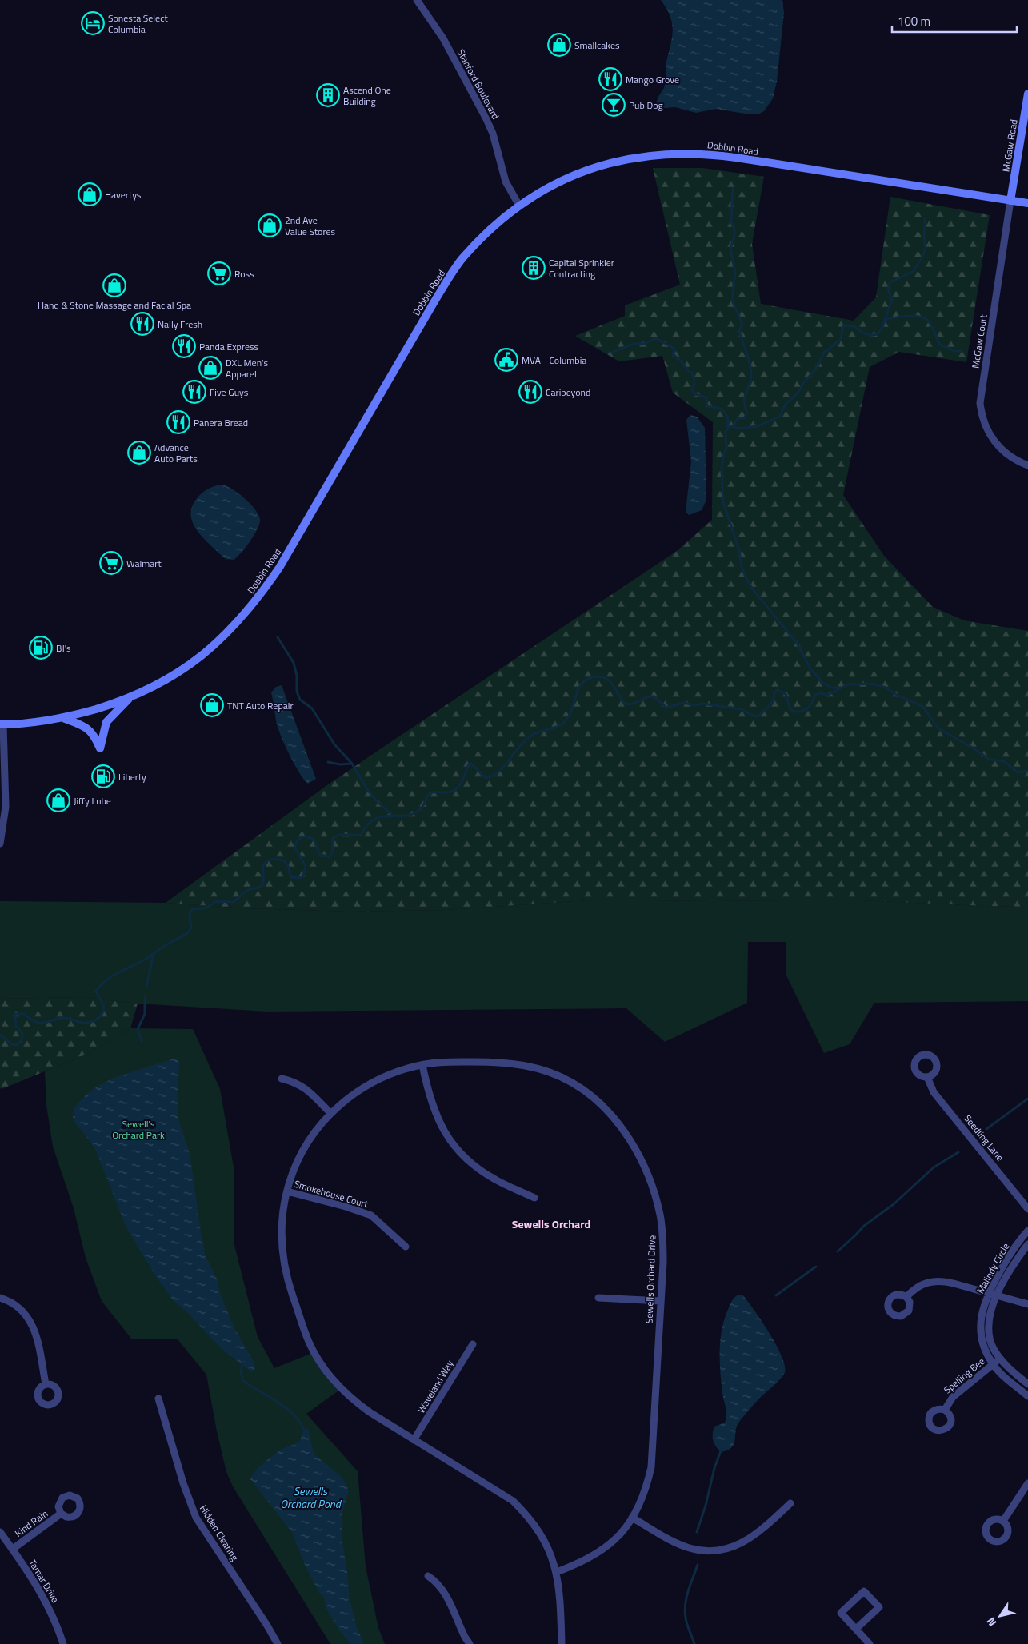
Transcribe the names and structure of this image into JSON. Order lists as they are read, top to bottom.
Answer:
{
  "streets": {
    "street": [
      "Stanford Boulevard",
      "McGaw Road",
      "Dobbin Road",
      "McGaw Court",
      "Seedling Lane",
      "Smokehouse Court",
      "Malindy Circle",
      "Sewells Orchard Drive",
      "Spelling Bee",
      "Waveland Way",
      "Kind Rain",
      "Hidden Clearing",
      "Tamar Drive"
    ]
  },
  "crossings": [
    ["Stanford Boulevard", "Dobbin Road"],
    ["McGaw Road", "Dobbin Road"],
    ["McGaw Road", "McGaw Court"],
    ["Dobbin Road", "McGaw Court"],
    ["Smokehouse Court", "Sewells Orchard Drive"],
    ["Malindy Circle", "Spelling Bee"],
    ["Sewells Orchard Drive", "Waveland Way"],
    ["Kind Rain", "Tamar Drive"]
  ],
  "districts": ["Sewells Orchard"],
  "water": ["Sewells Orchard Pond"],
  "parks": ["Sewell's Orchard Park"],
  "places": {
    "hotel": ["Sonesta Select Columbia"],
    "shop": [
      "Smallcakes",
      "Havertys",
      "2nd Ave Value Stores",
      "Hand & Stone Massage and Facial Spa",
      "DXL Men's Apparel",
      "Advance Auto Parts",
      "TNT Auto Repair",
      "Jiffy Lube"
    ],
    "restaurant": [
      "Mango Grove",
      "Nally Fresh",
      "Panda Express",
      "Five Guys",
      "Caribeyond",
      "Panera Bread"
    ],
    "building": ["Ascend One Building", "Capital Sprinkler Contracting"],
    "bar": ["Pub Dog"],
    "supermarket": ["Ross", "Walmart"],
    "public building": ["MVA - Columbia"],
    "fuel station": ["BJ's", "Liberty"]
  },
  "scale_bar": "100 m",
  "north": "bottom left"
}
